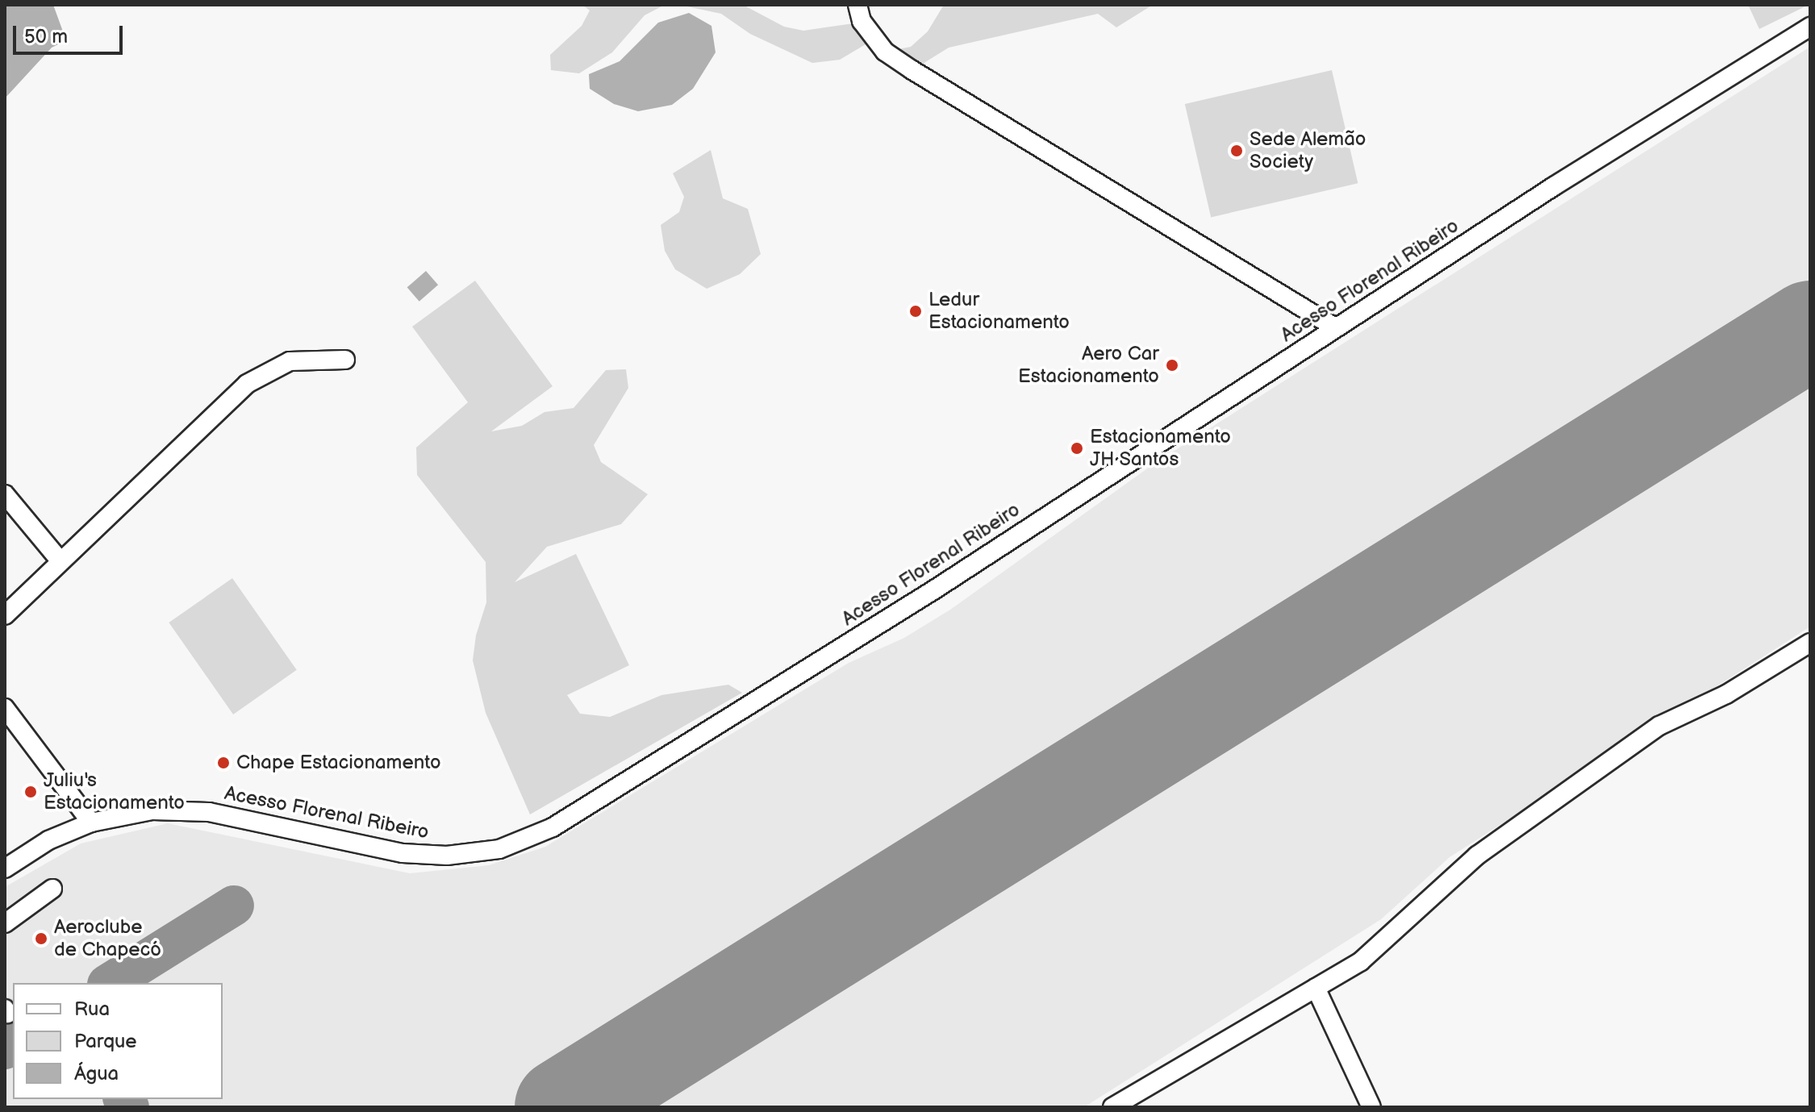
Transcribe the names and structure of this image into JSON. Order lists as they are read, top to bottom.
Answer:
{
  "streets": {
    "street": ["Acesso Florenal Ribeiro"]
  },
  "places": [
    "Sede Alemão Society",
    "Ledur Estacionamento",
    "Aero Car Estacionamento",
    "Estacionamento JH Santos",
    "Chape Estacionamento",
    "Juliu's Estacionamento",
    "Aeroclube de Chapecó"
  ],
  "legend": ["Rua", "Parque", "Água"],
  "scale_bar": "50 m"
}
